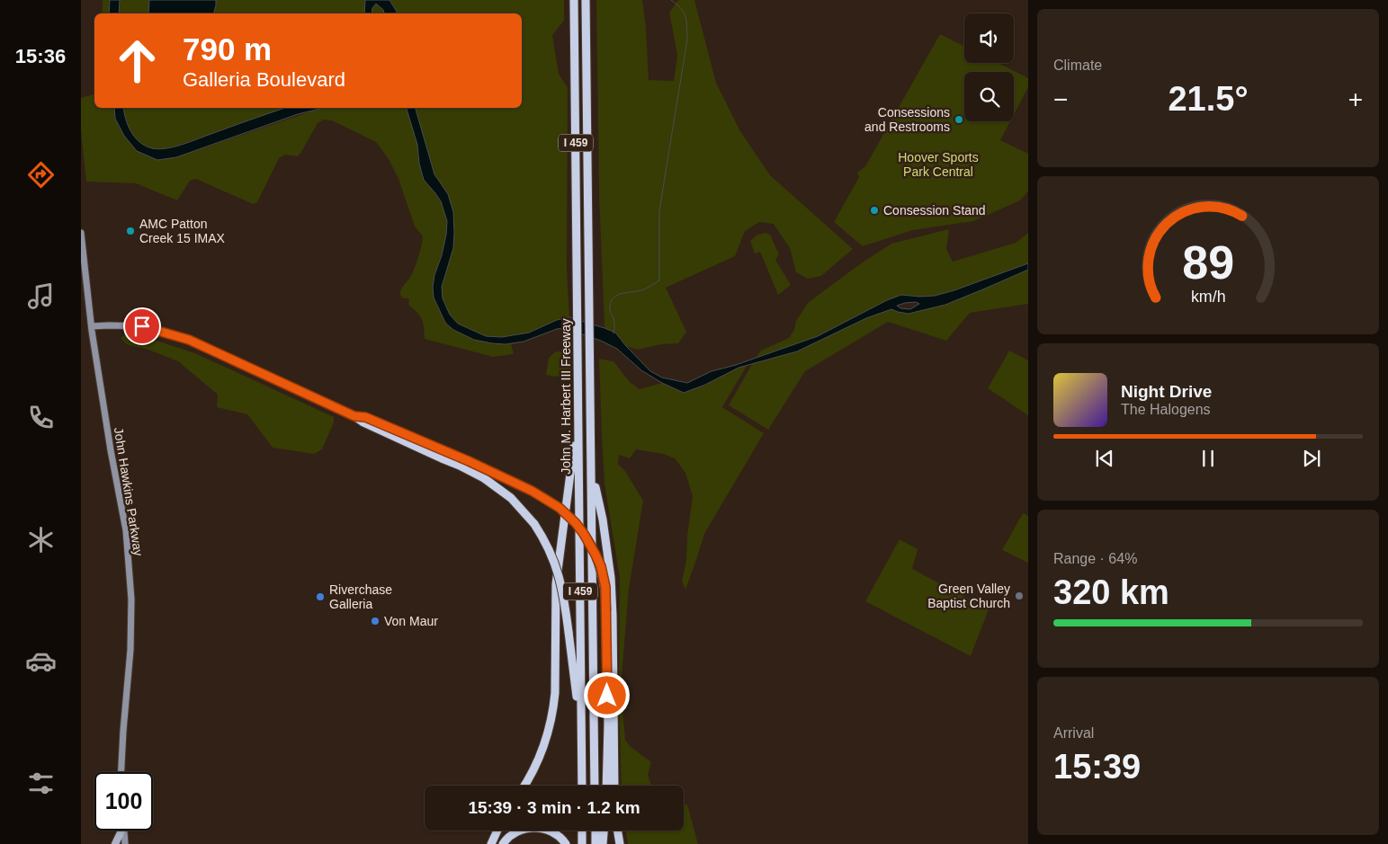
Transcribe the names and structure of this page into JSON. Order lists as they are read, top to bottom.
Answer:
{
  "streets": {
    "highway": ["I 459", "John M. Harbert III Freeway"],
    "main road": ["John Hawkins Parkway"]
  },
  "parks": ["Hoover Sports Park Central"],
  "places": [
    "Consessions and Restrooms",
    "Consession Stand",
    "AMC Patton Creek 15 IMAX",
    "Green Valley Baptist Church",
    "Riverchase Galleria",
    "Von Maur"
  ],
  "page": {
    "tabs": "15:36",
    "tile": [
      "Climate",
      ["Range · 64%", "320 km"],
      ["Arrival", "15:39"]
    ],
    "turn": ["790 m", "Galleria Boulevard"],
    "heat": ["−", "21.5°", "+"],
    "song": ["Night Drive", "The Halogens"],
    "limit": "100",
    "trip": "15:39 · 3 min · 1.2 km",
    "gauge": ["89", "km/h"]
  }
}
